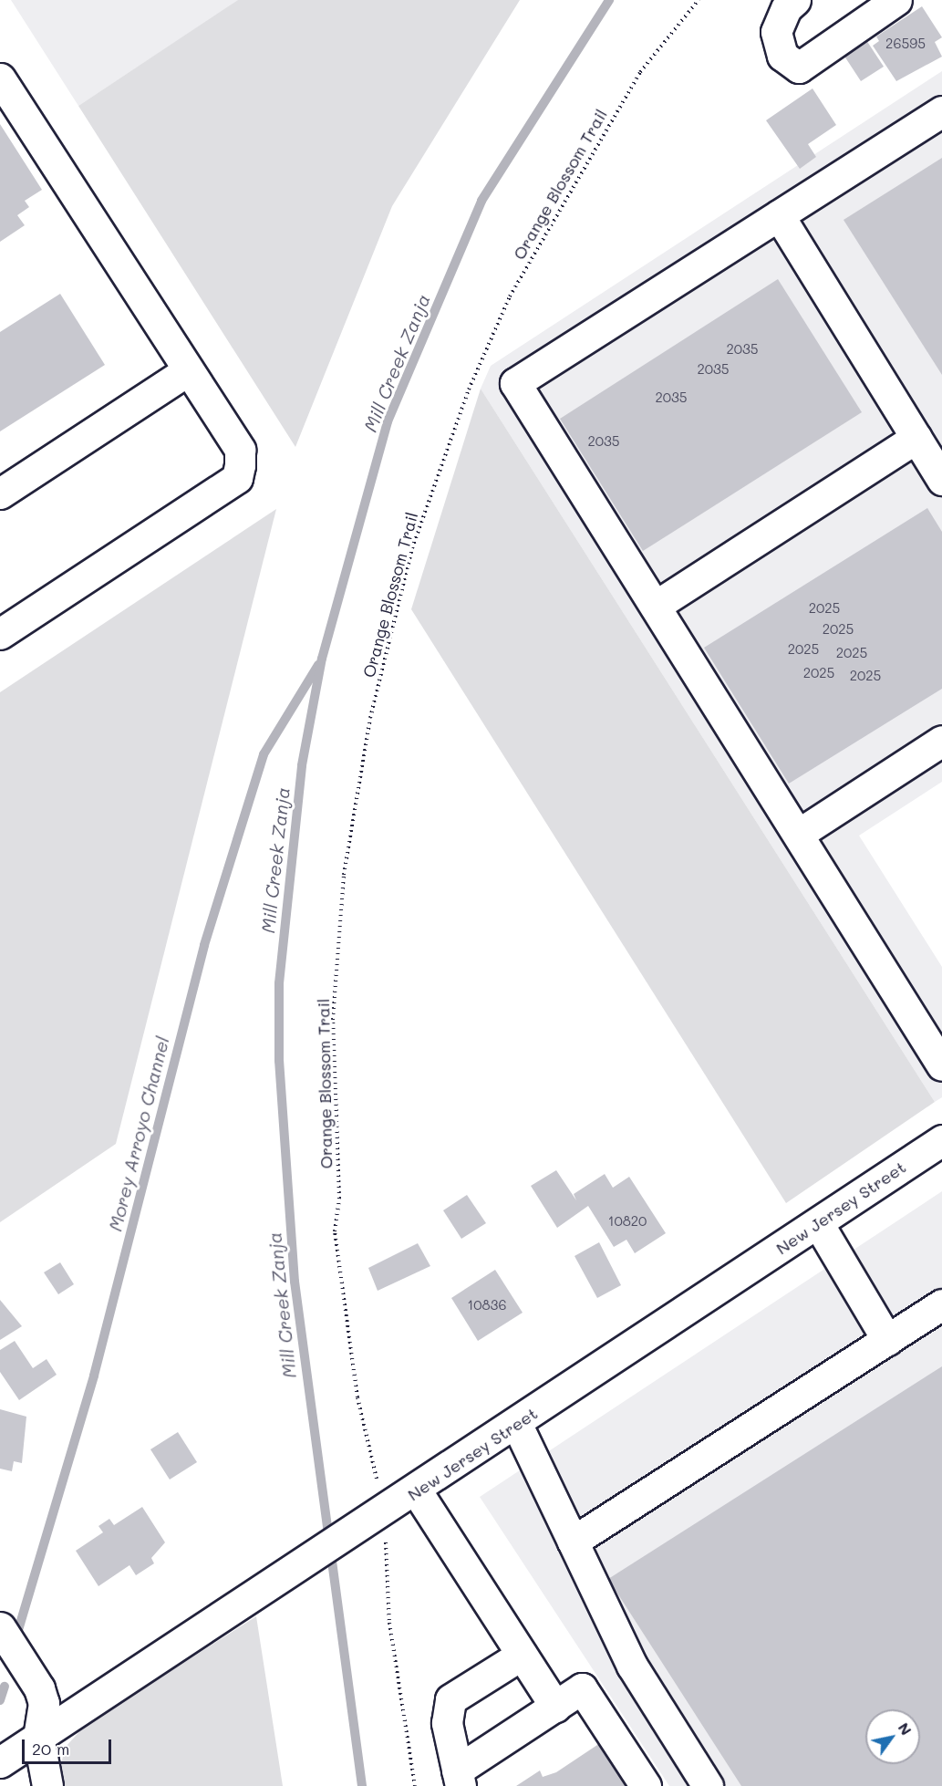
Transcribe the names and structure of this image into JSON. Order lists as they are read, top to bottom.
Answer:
{
  "streets": {
    "street": ["New Jersey Street"],
    "path": ["Orange Blossom Trail"]
  },
  "water": ["Mill Creek Zanja", "Morey Arroyo Channel"],
  "house_numbers": [
    "26595",
    "2035",
    "2035",
    "2035",
    "2035",
    "2025",
    "2025",
    "2025",
    "2025",
    "2025",
    "2025",
    "10820",
    "10836"
  ],
  "scale_bar": "20 m",
  "north": "top right"
}
